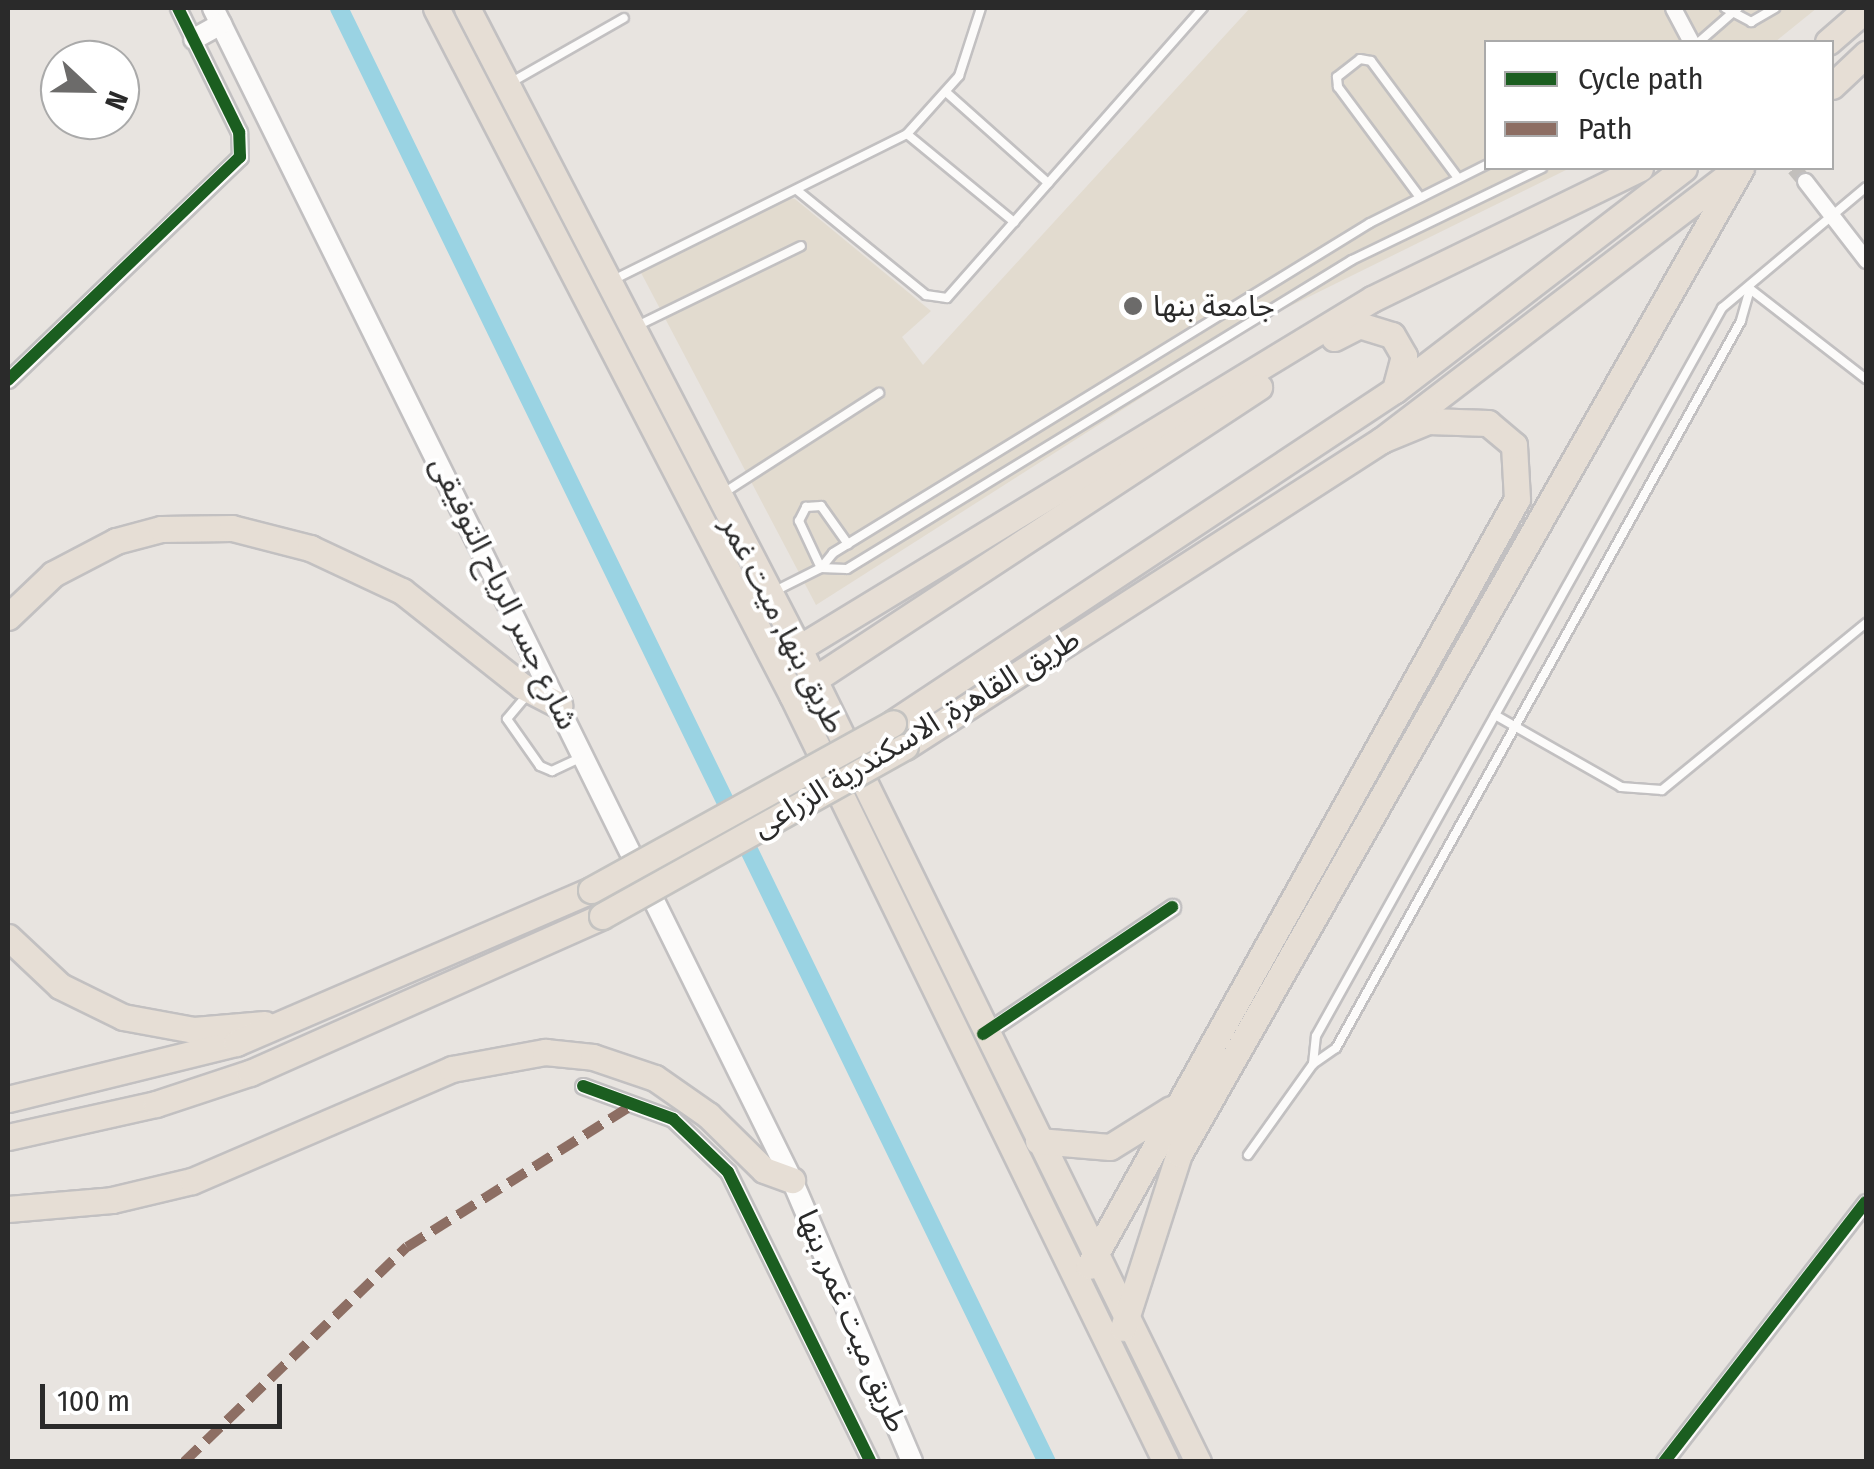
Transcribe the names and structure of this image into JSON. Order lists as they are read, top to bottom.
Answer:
{
  "streets": {
    "highway": ["طريق بنها, ميت غمر", "طريق القاهرة, الاسكندرية الزراعى"],
    "main road": ["شارع جسر الرياح التوفيقى", "طريق ميت غمر, بنها"]
  },
  "crossings": [
    ["شارع جسر الرياح التوفيقى", "طريق ميت غمر, بنها"]
  ],
  "places": ["جامعة بنها"],
  "legend": ["Cycle path", "Path"],
  "scale_bar": "100 m",
  "north": "right"
}
